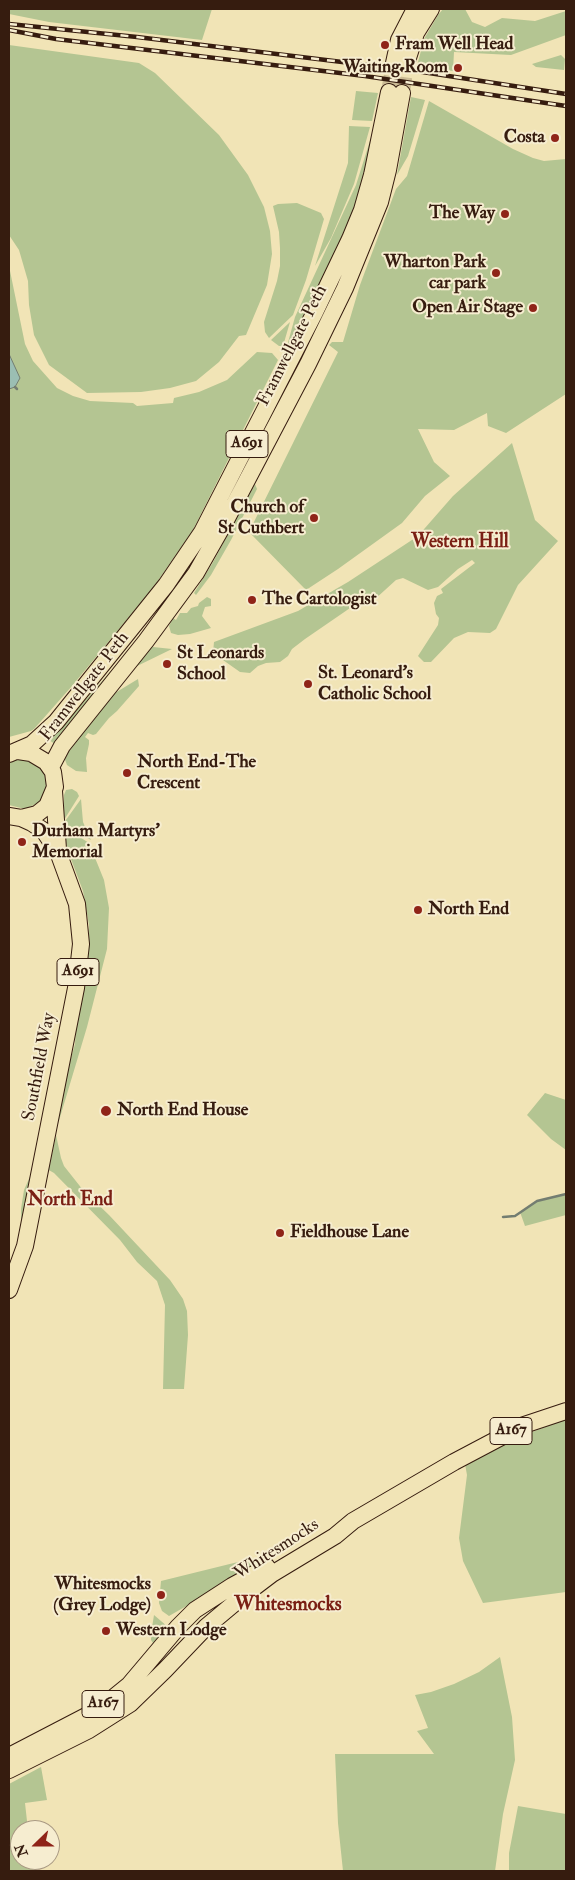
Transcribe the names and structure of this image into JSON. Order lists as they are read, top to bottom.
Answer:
{
  "streets": {
    "highway": [
      "Framwellgate Peth",
      "A691",
      "Southfield Way",
      "A167",
      "Whitesmocks"
    ]
  },
  "crossings": [
    ["Framwellgate Peth", "Southfield Way"]
  ],
  "districts": ["Western Hill", "North End", "Whitesmocks"],
  "places": [
    "Fram Well Head",
    "Waiting Room",
    "Costa",
    "The Way",
    "Wharton Park car park",
    "Open Air Stage",
    "Church of St Cuthbert",
    "The Cartologist",
    "St Leonards School",
    "St. Leonard's Catholic School",
    "North End-The Crescent",
    "Durham Martyrs' Memorial",
    "North End",
    "North End House",
    "Fieldhouse Lane",
    "Whitesmocks (Grey Lodge)",
    "Western Lodge"
  ],
  "north": "left"
}
